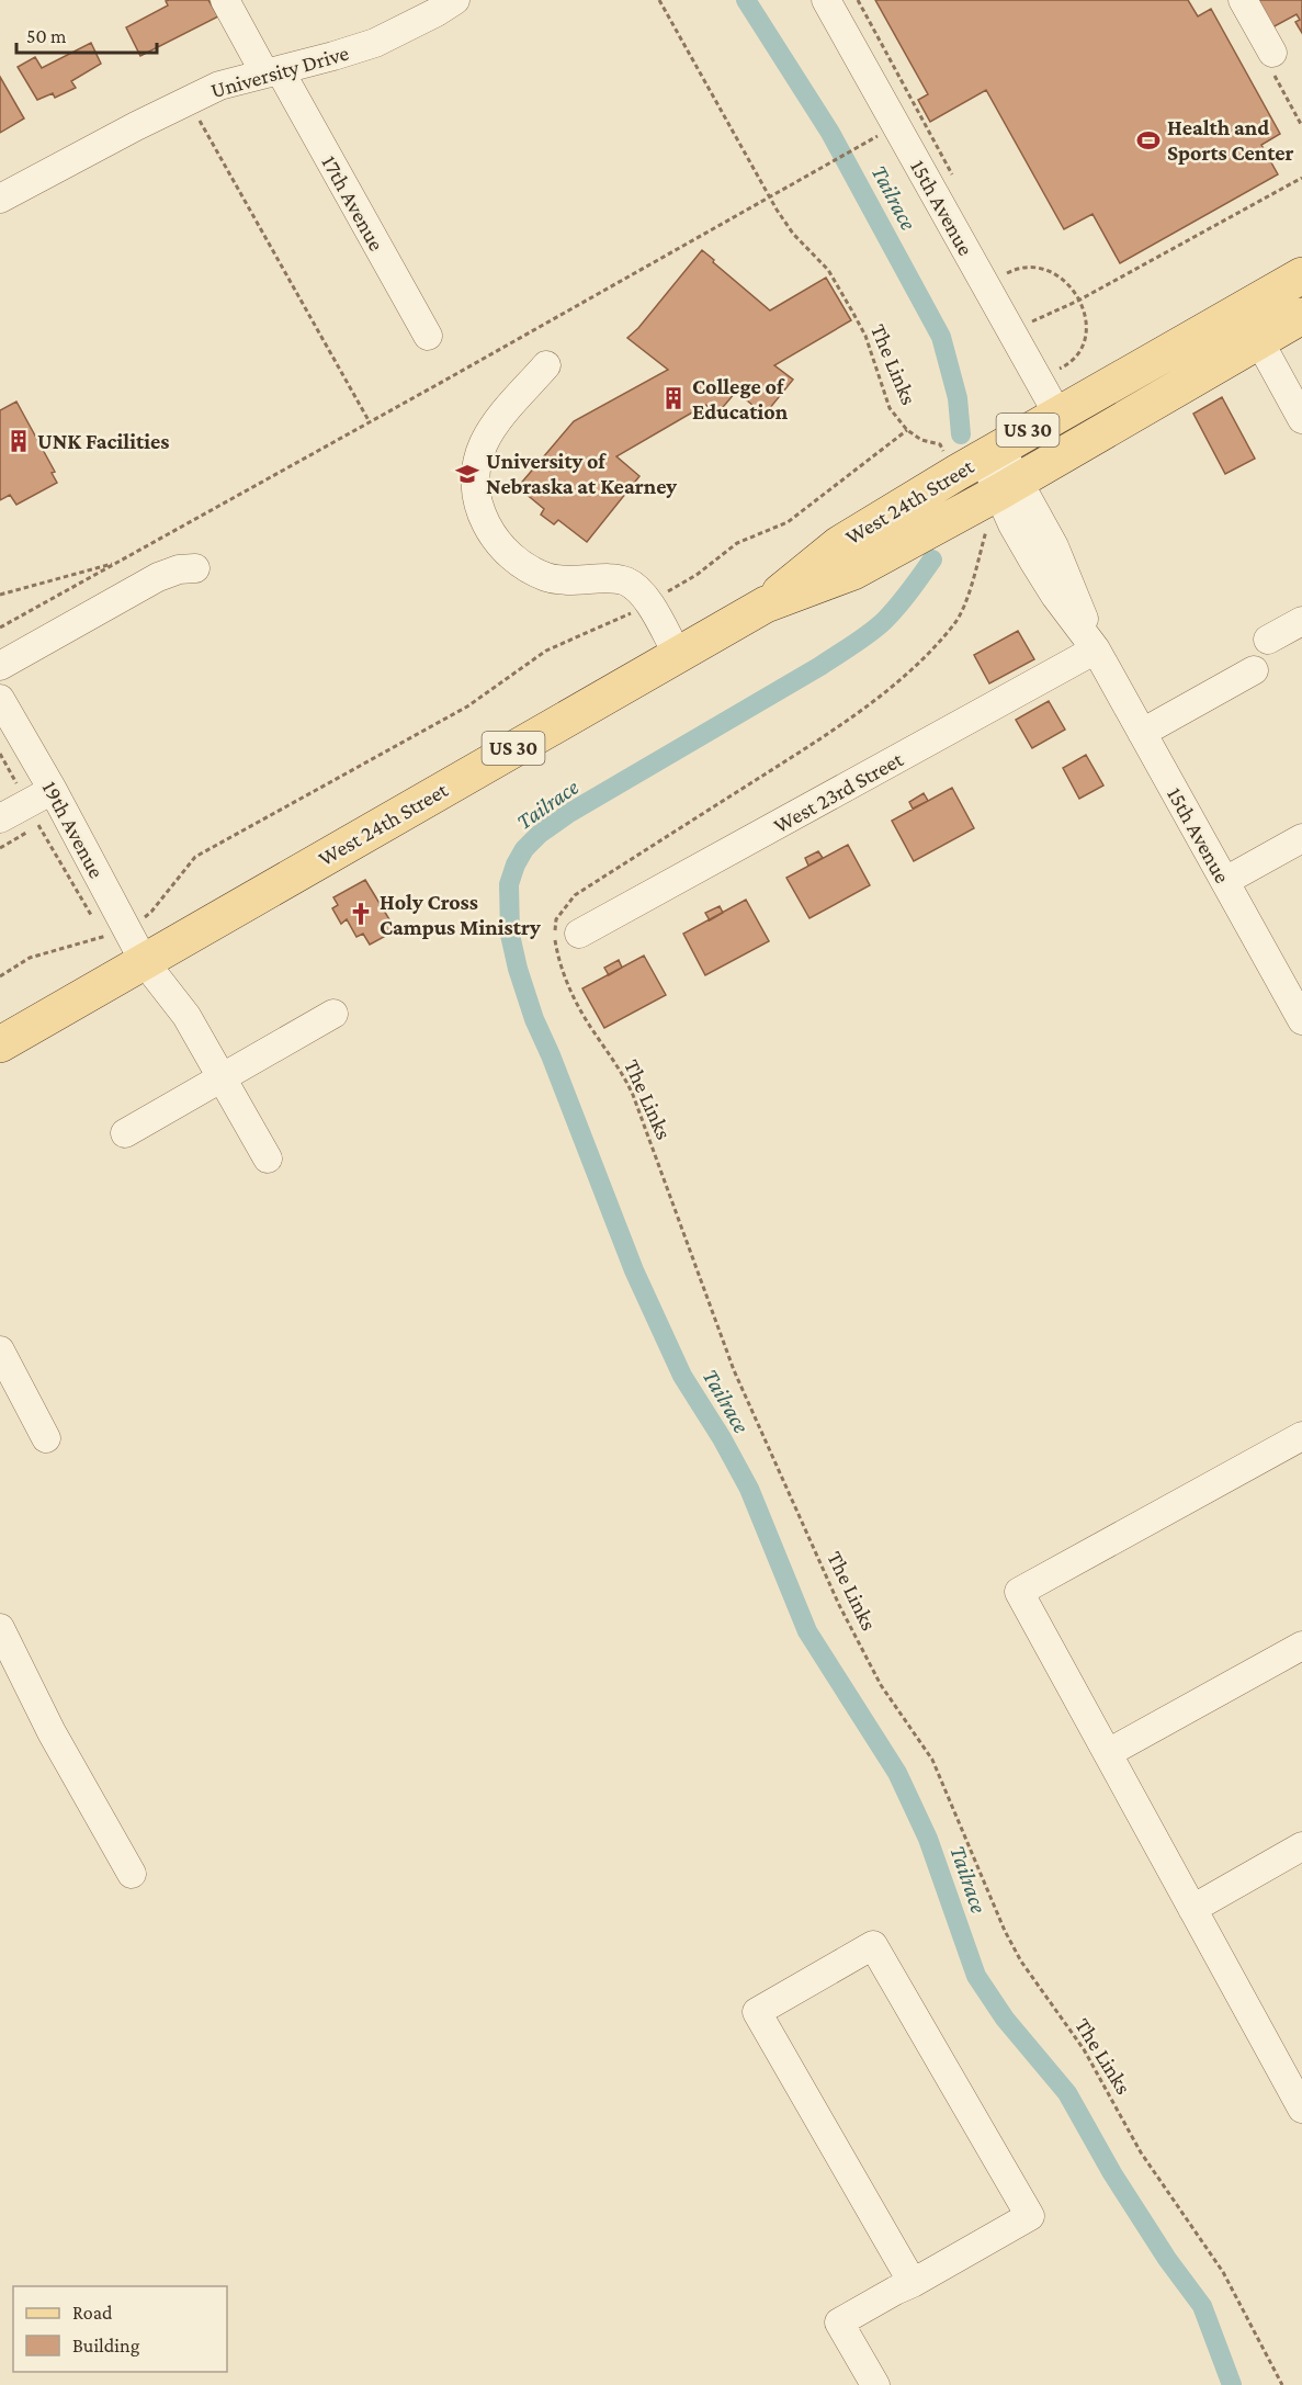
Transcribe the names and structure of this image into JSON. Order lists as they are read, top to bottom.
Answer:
{
  "streets": {
    "main road": ["US 30", "West 24th Street"],
    "street": [
      "University Drive",
      "17th Avenue",
      "15th Avenue",
      "West 23rd Street",
      "19th Avenue"
    ],
    "path": ["The Links"]
  },
  "crossings": [
    ["University Drive", "17th Avenue"],
    ["15th Avenue", "The Links"],
    ["15th Avenue", "West 24th Street"],
    ["15th Avenue", "West 23rd Street"],
    ["The Links", "West 24th Street"],
    ["West 24th Street", "19th Avenue"]
  ],
  "water": ["Tailrace"],
  "places": {
    "sports": ["Health and Sports Center"],
    "building": ["College of Education", "UNK Facilities"],
    "school or university": ["University of Nebraska at Kearney"],
    "church": ["Holy Cross Campus Ministry"]
  },
  "legend": ["Road", "Building"],
  "scale_bar": "50 m"
}
